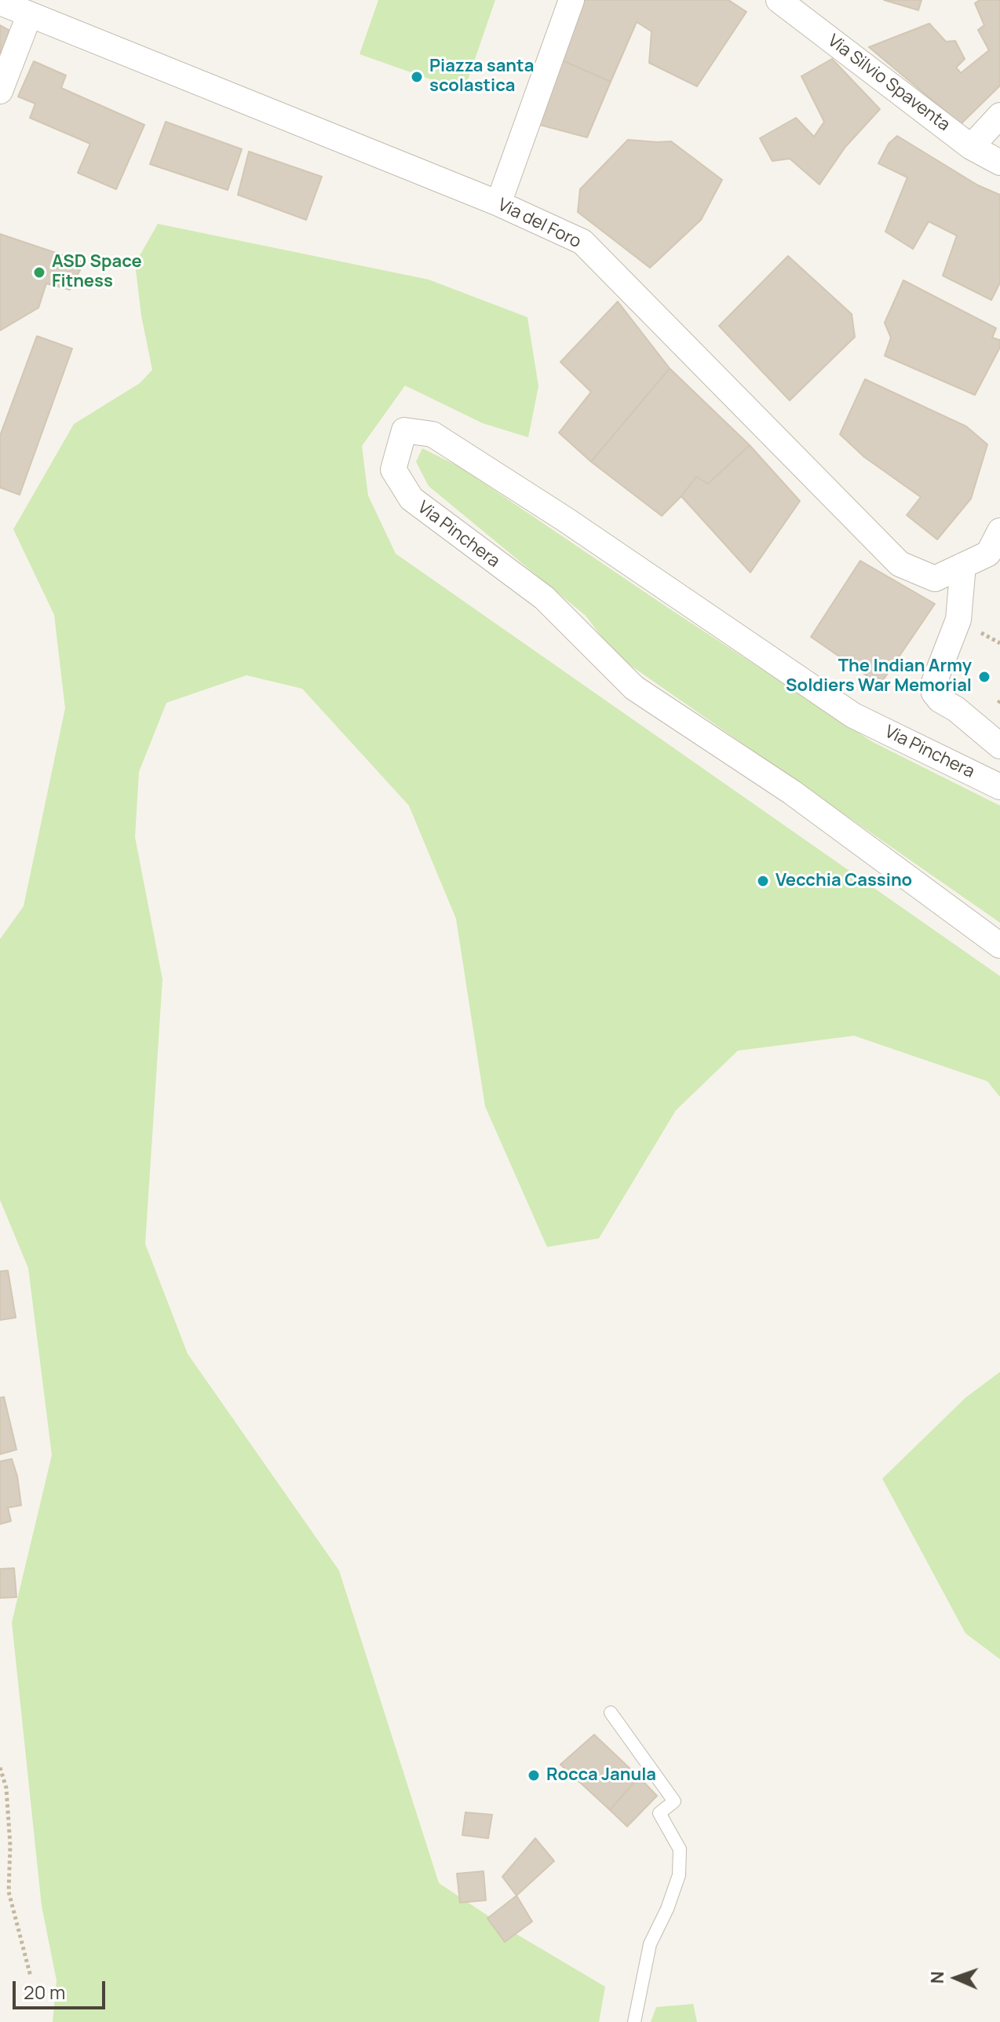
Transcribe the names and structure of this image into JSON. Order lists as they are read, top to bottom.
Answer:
{
  "streets": {
    "street": ["Via Silvio Spaventa", "Via del Foro", "Via Pinchera"]
  },
  "places": [
    "Piazza santa scolastica",
    "ASD Space Fitness",
    "The Indian Army Soldiers War Memorial",
    "Vecchia Cassino",
    "Rocca Janula"
  ],
  "scale_bar": "20 m",
  "north": "left"
}
